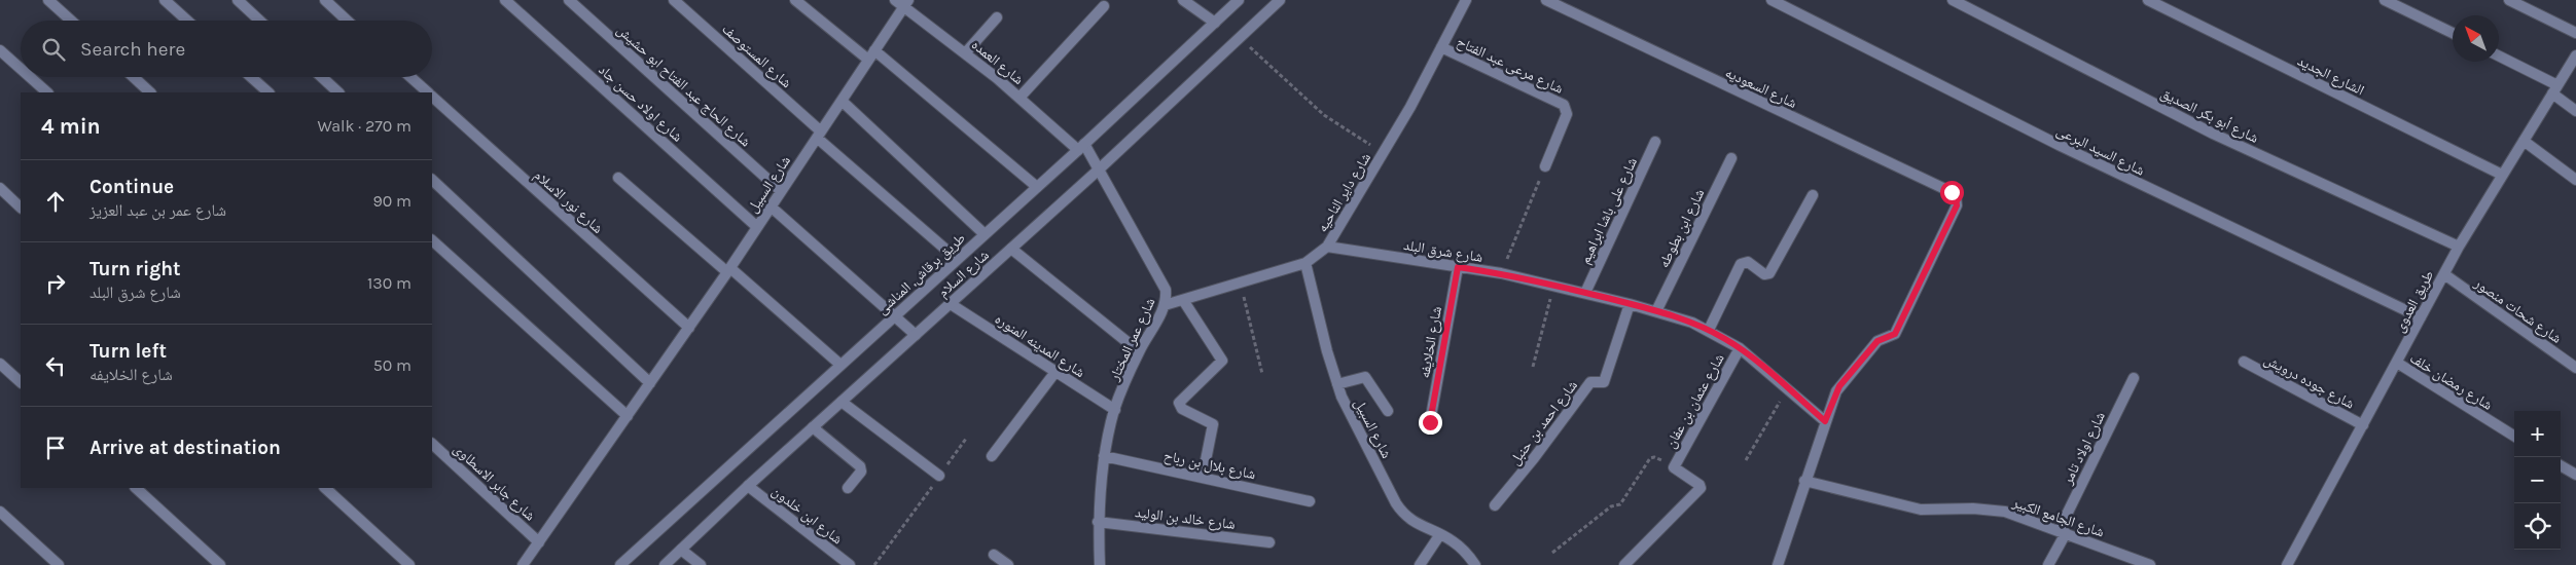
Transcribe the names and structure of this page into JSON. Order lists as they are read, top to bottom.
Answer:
{
  "streets": {
    "street": [
      "شارع المستوصف",
      "شارع العمده",
      "شارع مرعى عبد الفتاح",
      "الشارع الجديد",
      "شارع الحاج عبد الفتاح ابو حشيش",
      "شارع السعوديه",
      "شارع اولاد حسن جاد",
      "شارع أبو بكر الصديق",
      "شارع السيد البرعى",
      "شارع السبيل",
      "شارع داير الناحيه",
      "شارع نور الاسلام",
      "شارع على باشا ابراهيم",
      "شارع ابن بطوطه",
      "شارع شرق البلد",
      "طريق برقاش, المناشى",
      "شارع السلام",
      "طريق العدوى",
      "شارع شحات منصور",
      "شارع عمر المختار",
      "شارع الخلايفه",
      "شارع المدينه المنوره",
      "شارع جوده درويش",
      "شارع رمضان خلف",
      "شارع عثمان بن عفان",
      "شارع احمد بن حنبل",
      "شارع اولاد تامر",
      "شارع بلال بن رباح",
      "شارع جابر الاسطاوى",
      "شارع ابن خلدون",
      "شارع الجامع الكبير",
      "شارع خالد بن الوليد"
    ]
  },
  "crossings": [
    ["شارع المستوصف", "شارع السبيل"],
    ["شارع المستوصف", "طريق برقاش, المناشى"],
    ["شارع العمده", "شارع السبيل"],
    ["شارع العمده", "طريق برقاش, المناشى"],
    ["شارع العمده", "شارع عمر المختار"],
    ["شارع مرعى عبد الفتاح", "شارع داير الناحيه"],
    ["الشارع الجديد", "طريق العدوى"],
    ["شارع الحاج عبد الفتاح ابو حشيش", "شارع السبيل"],
    ["شارع السعوديه", "شارع شرق البلد"],
    ["شارع اولاد حسن جاد", "شارع السبيل"],
    ["شارع أبو بكر الصديق", "طريق العدوى"],
    ["شارع السيد البرعى", "طريق العدوى"],
    ["شارع السبيل", "شارع داير الناحيه"],
    ["شارع السبيل", "شارع نور الاسلام"],
    ["شارع السبيل", "شارع جابر الاسطاوى"],
    ["شارع داير الناحيه", "شارع شرق البلد"],
    ["شارع داير الناحيه", "شارع عمر المختار"],
    ["شارع على باشا ابراهيم", "شارع شرق البلد"],
    ["شارع ابن بطوطه", "شارع شرق البلد"],
    ["شارع شرق البلد", "شارع الخلايفه"],
    ["شارع شرق البلد", "شارع عثمان بن عفان"],
    ["شارع شرق البلد", "شارع احمد بن حنبل"],
    ["طريق برقاش, المناشى", "شارع عمر المختار"],
    ["شارع السلام", "شارع عمر المختار"],
    ["شارع السلام", "شارع المدينه المنوره"],
    ["شارع السلام", "شارع ابن خلدون"],
    ["طريق العدوى", "شارع شحات منصور"],
    ["طريق العدوى", "شارع جوده درويش"],
    ["طريق العدوى", "شارع رمضان خلف"],
    ["شارع عمر المختار", "شارع المدينه المنوره"],
    ["شارع عمر المختار", "شارع بلال بن رباح"],
    ["شارع عمر المختار", "شارع خالد بن الوليد"],
    ["شارع اولاد تامر", "شارع الجامع الكبير"]
  ],
  "north": "top left",
  "page": {
    "search": "Search here",
    "heading": ["4 min", "Walk · 270 m"],
    "list": [
      ["Continue", "شارع عمر بن عبد العزيز", "90 m"],
      ["Turn right", "شارع شرق البلد", "130 m"],
      ["Turn left", "شارع الخلايفه", "50 m"],
      "Arrive at destination"
    ],
    "map_buttons": ["+", "−"]
  }
}
